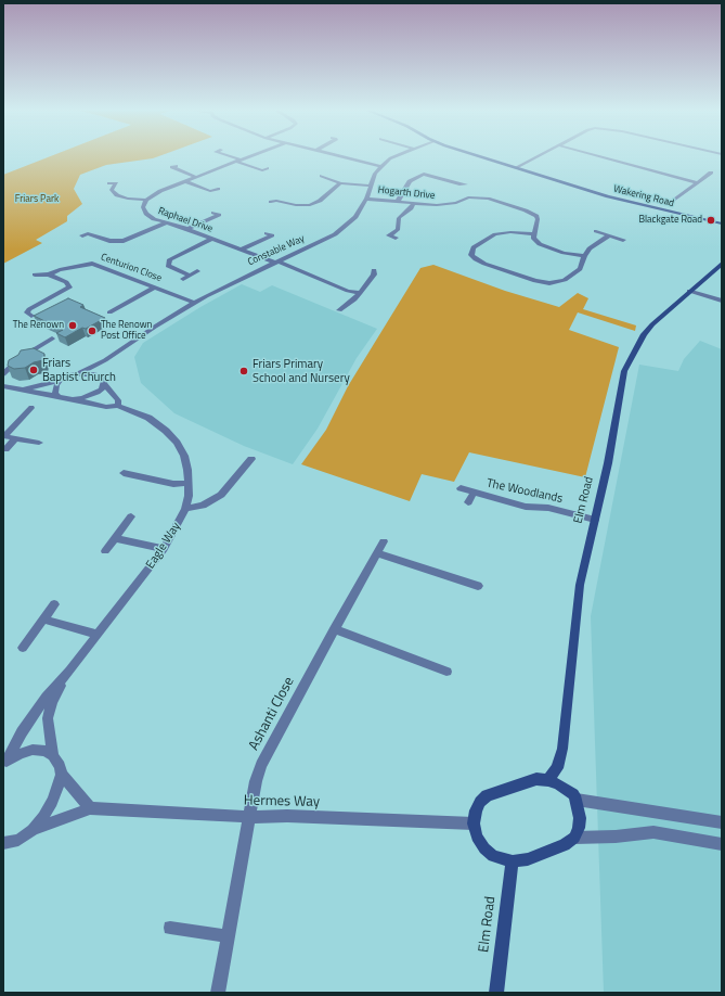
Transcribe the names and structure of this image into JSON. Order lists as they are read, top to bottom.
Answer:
{
  "streets": {
    "street": [
      "Hogarth Drive",
      "Wakering Road",
      "Raphael Drive",
      "Constable Way",
      "Centurion Close",
      "The Woodlands",
      "Elm Road",
      "Eagle Way",
      "Ashanti Close",
      "Hermes Way"
    ]
  },
  "crossings": [
    ["Hogarth Drive", "Constable Way"],
    ["Raphael Drive", "Constable Way"],
    ["Constable Way", "Centurion Close"],
    ["The Woodlands", "Elm Road"],
    ["Elm Road", "Hermes Way"],
    ["Ashanti Close", "Hermes Way"]
  ],
  "parks": ["Friars Park"],
  "places": [
    "Blackgate Road",
    "The Renown",
    "The Renown Post Office",
    "Friars Baptist Church",
    "Friars Primary School and Nursery"
  ]
}
